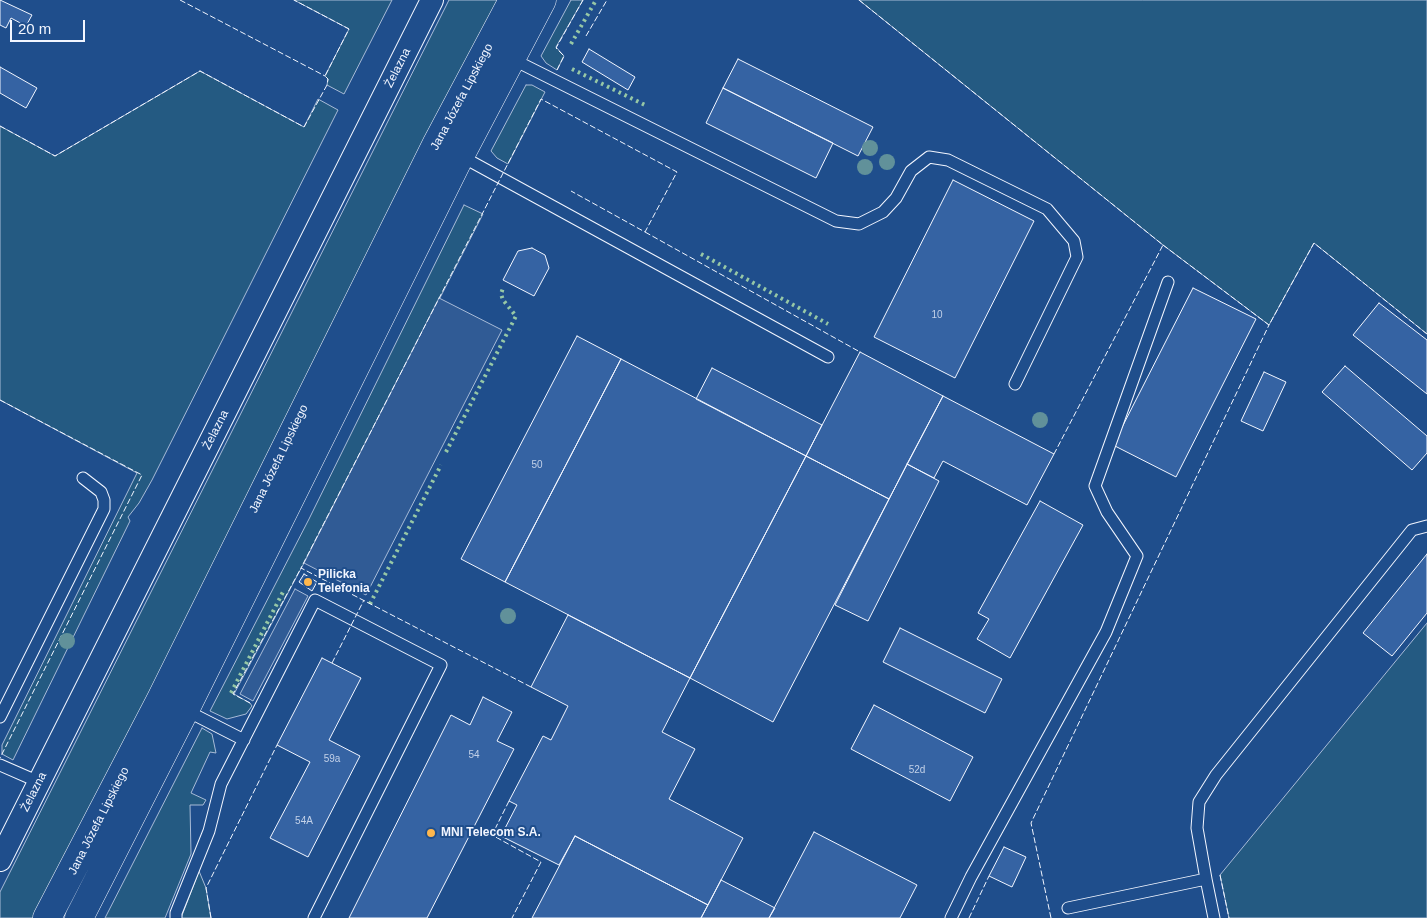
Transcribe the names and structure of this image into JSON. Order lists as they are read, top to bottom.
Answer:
{
  "streets": {
    "main road": ["Jana Józefa Lipskiego"],
    "street": ["Żelazna"]
  },
  "places": ["Pilicka Telefonia", "MNI Telecom S.A."],
  "house_numbers": [
    "10",
    "50",
    "54",
    "59a",
    "52d",
    "54A"
  ],
  "scale_bar": "20 m"
}
